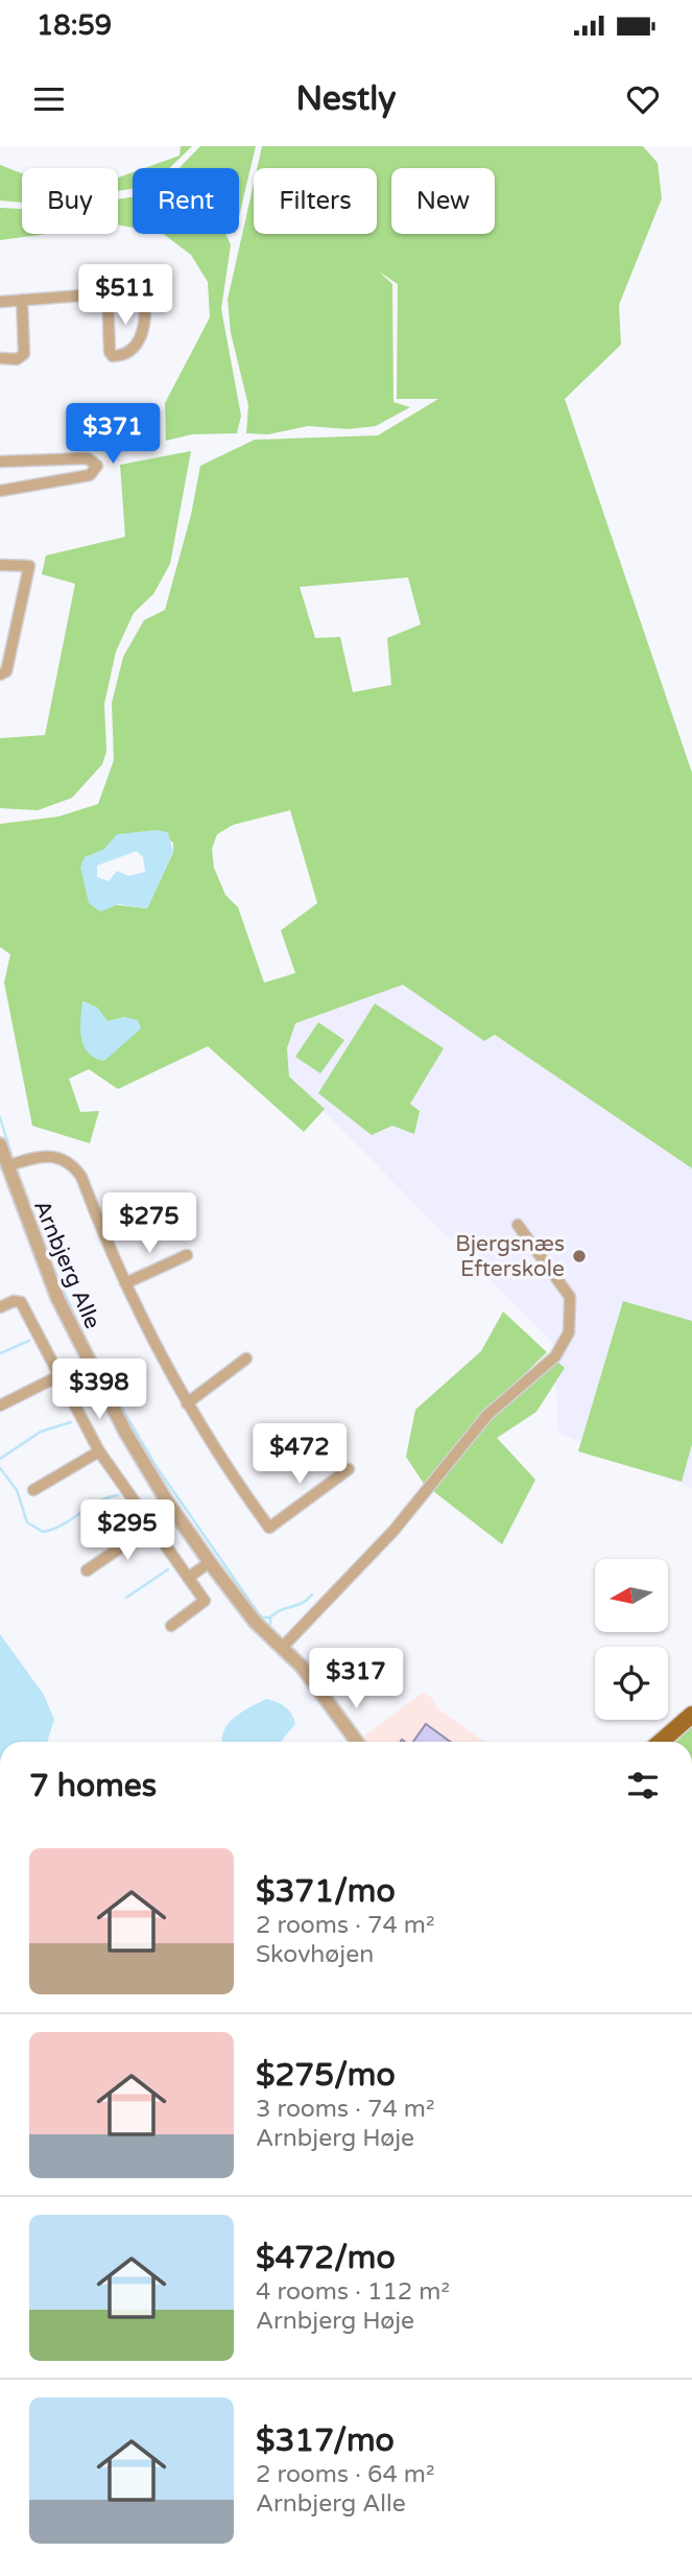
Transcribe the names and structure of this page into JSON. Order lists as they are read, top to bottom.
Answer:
{
  "streets": {
    "street": ["Arnbjerg Alle"]
  },
  "places": ["Bjergsnæs Efterskole"],
  "north": "left",
  "page": {
    "status": "18:59",
    "header": "Nestly",
    "chip": [
      "Buy",
      "Rent",
      "Filters",
      "New"
    ],
    "price": [
      "$511",
      "$371",
      "$275",
      "$398",
      "$472",
      "$295",
      "$317"
    ],
    "heading": "7 homes",
    "list": [
      {
        "name": "$371/mo",
        "note": "2 rooms · 74 m² · Skovhøjen"
      },
      {
        "name": "$275/mo",
        "note": "3 rooms · 74 m² · Arnbjerg Høje"
      },
      {
        "name": "$472/mo",
        "note": "4 rooms · 112 m² · Arnbjerg Høje"
      },
      {
        "name": "$317/mo",
        "note": "2 rooms · 64 m² · Arnbjerg Alle"
      }
    ]
  }
}
